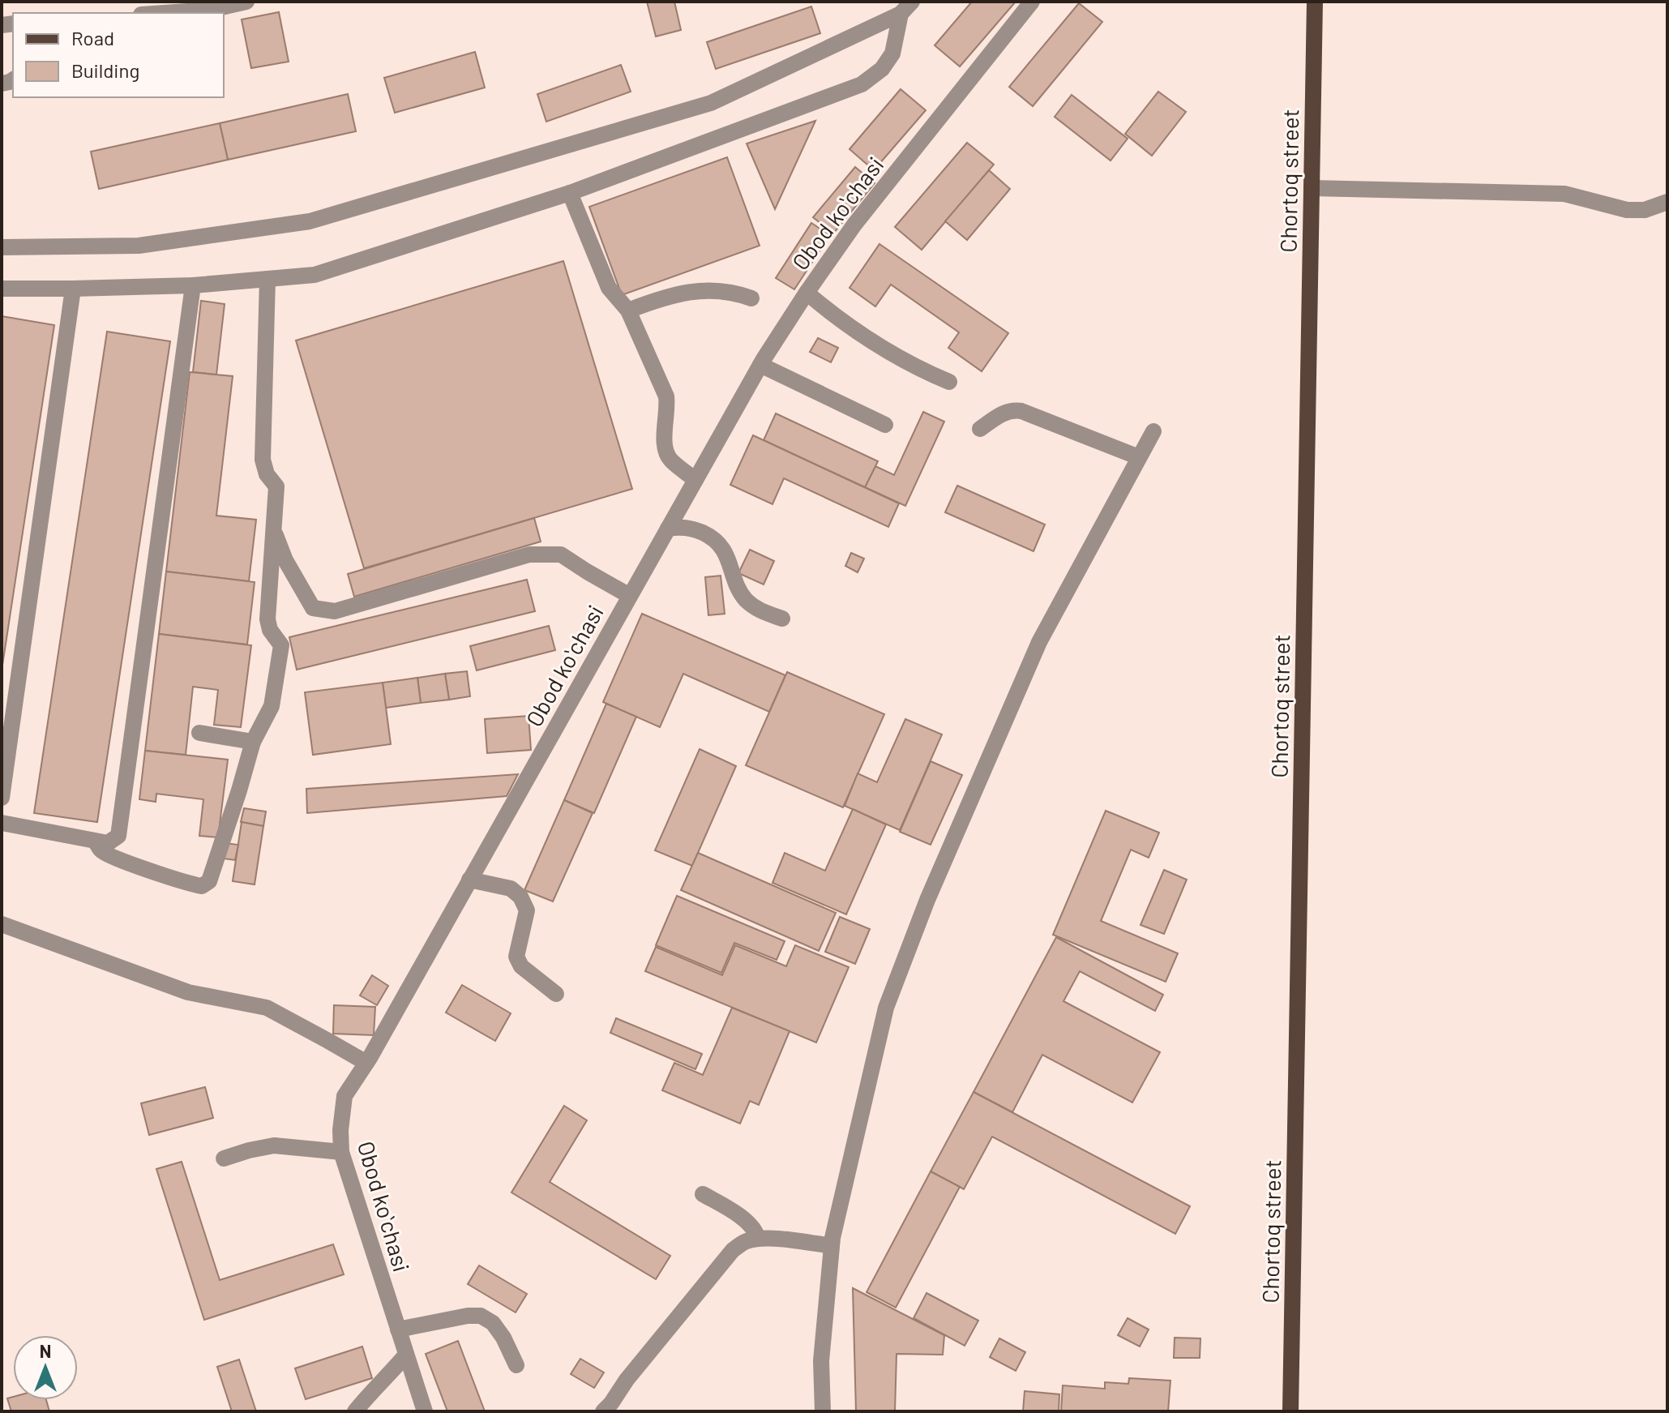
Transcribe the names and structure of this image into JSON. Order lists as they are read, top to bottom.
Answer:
{
  "streets": {
    "main road": ["Chortoq street"],
    "street": ["Obod koʻchasi"]
  },
  "legend": ["Road", "Building"],
  "north": "top"
}
